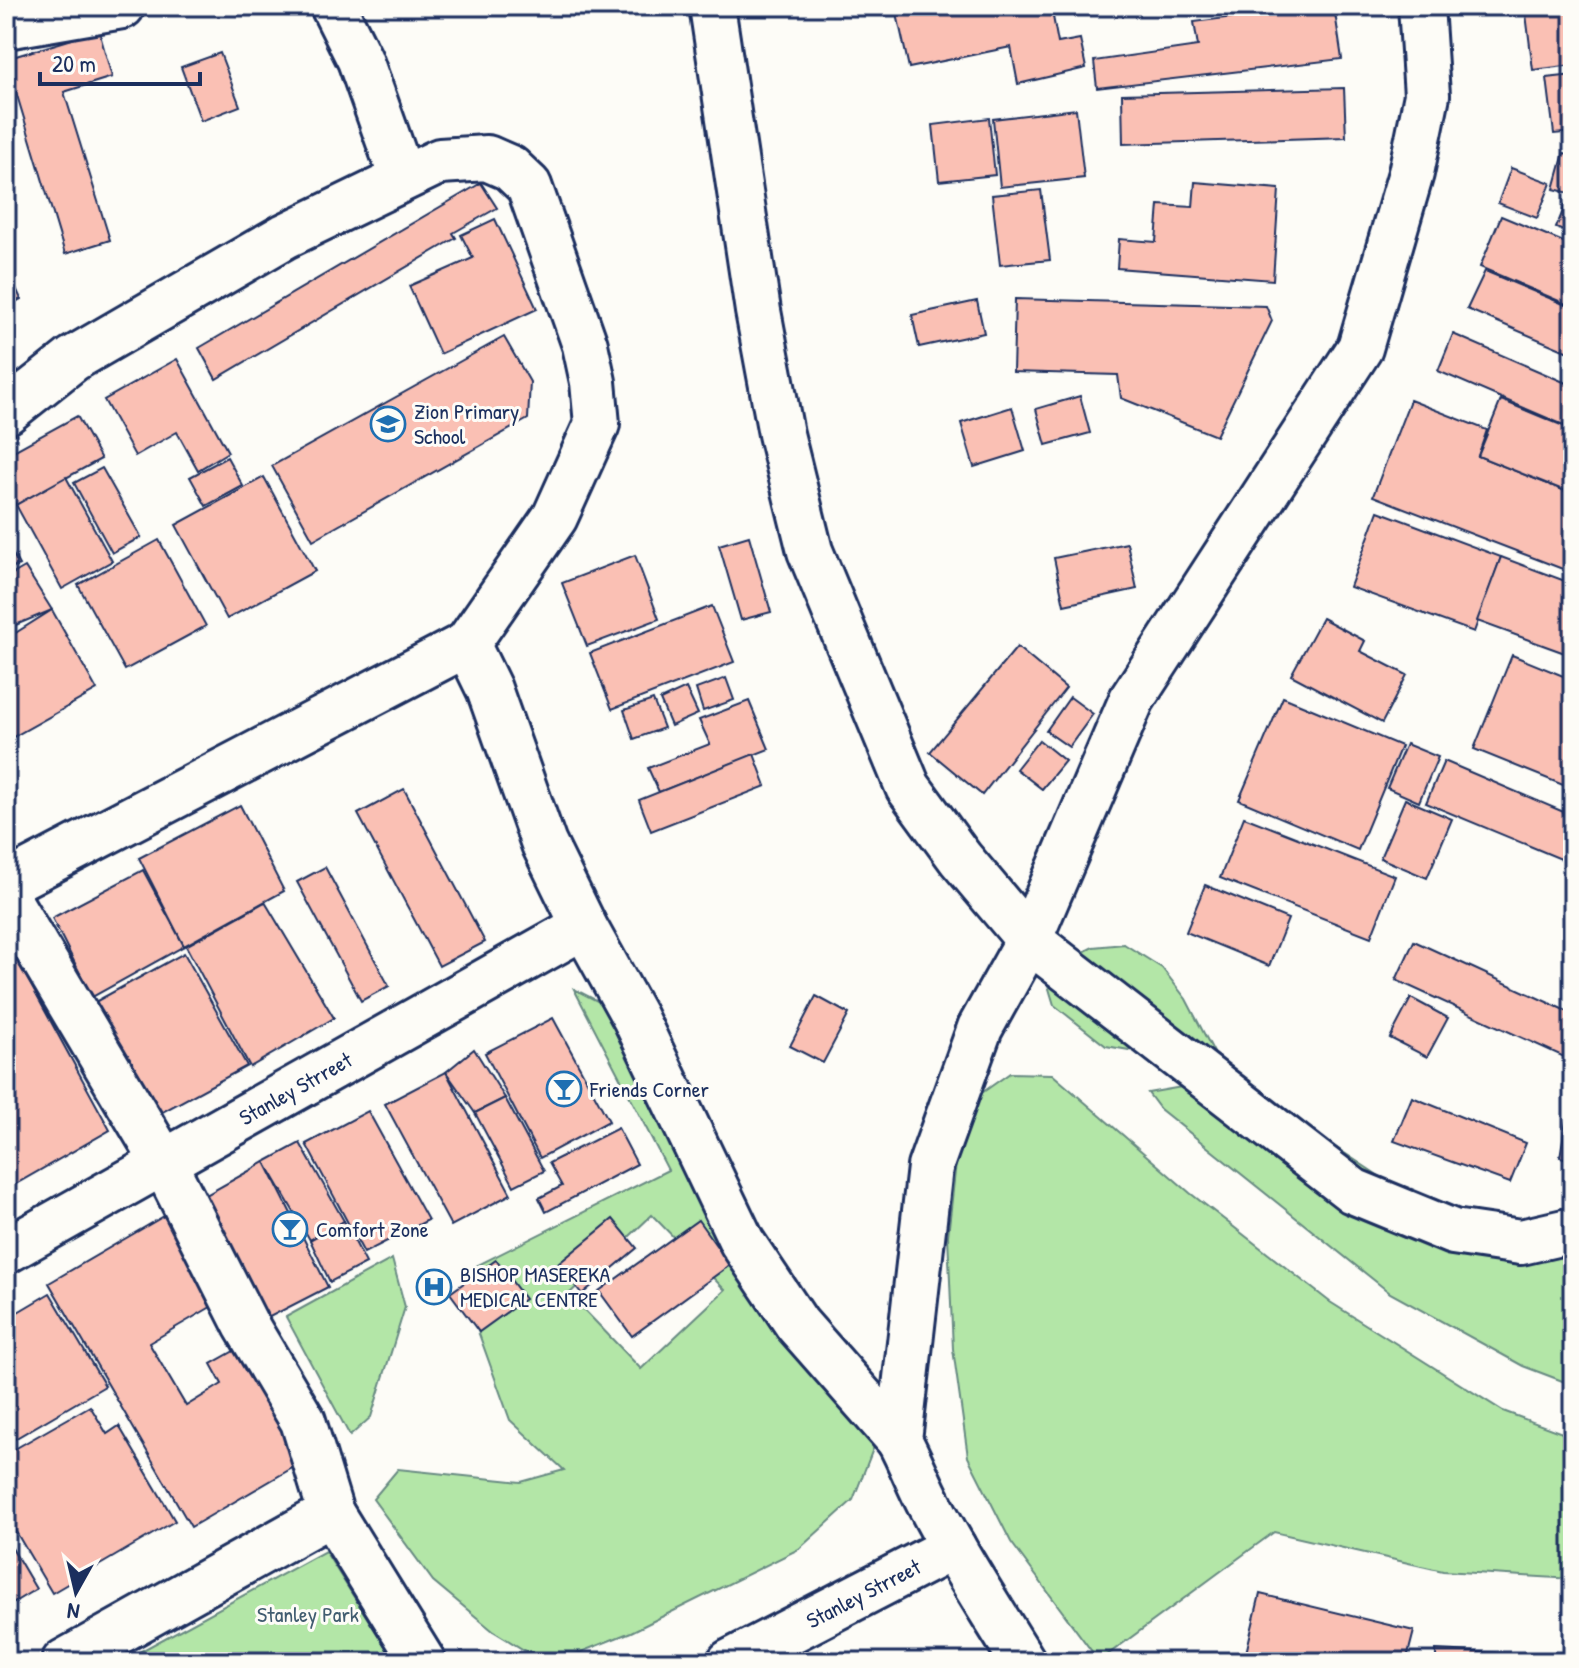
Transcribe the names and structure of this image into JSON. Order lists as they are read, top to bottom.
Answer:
{
  "streets": {
    "street": ["Stanley Strreet"]
  },
  "parks": ["Stanley Park"],
  "places": {
    "school or university": ["Zion Primary School"],
    "bar": ["Friends Corner", "Comfort Zone"],
    "hospital": ["BISHOP MASEREKA MEDICAL CENTRE"]
  },
  "scale_bar": "20 m",
  "north": "bottom"
}
